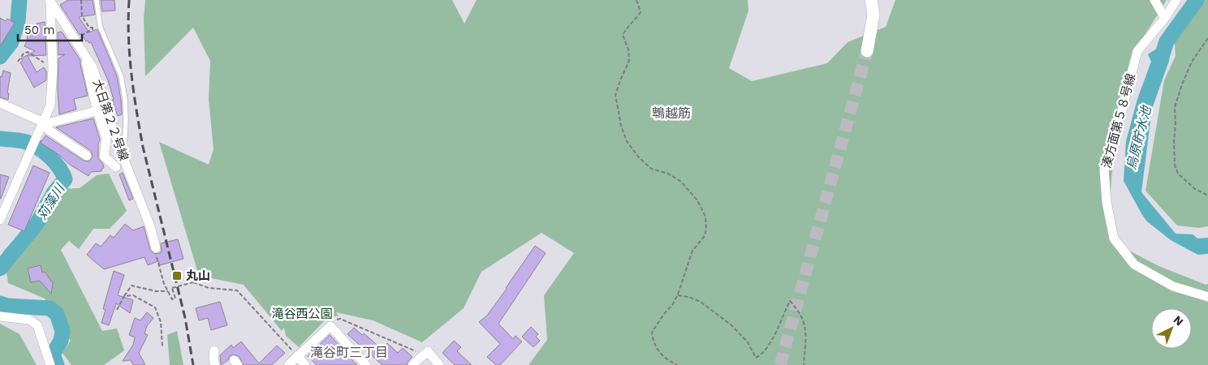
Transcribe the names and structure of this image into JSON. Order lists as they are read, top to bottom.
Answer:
{
  "streets": {
    "street": ["大日第２２号線", "湊方面第５８号線"]
  },
  "districts": ["鵯越筋", "滝谷町三丁目"],
  "water": ["烏原貯水池", "苅藻川"],
  "parks": ["滝谷西公園"],
  "places": {
    "transit": ["丸山"]
  },
  "scale_bar": "50 m",
  "north": "top right"
}
